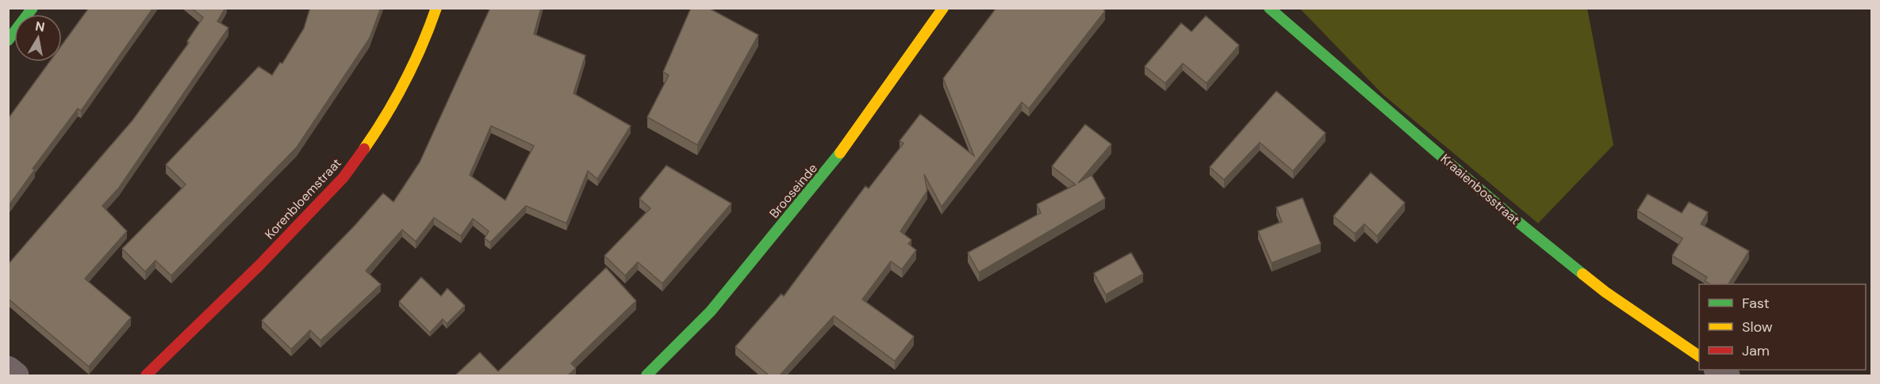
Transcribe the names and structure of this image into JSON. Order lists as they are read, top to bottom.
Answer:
{
  "streets": {
    "street": ["Kraaienbosstraat", "Brooseinde", "Korenbloemstraat"]
  },
  "legend": ["Fast", "Slow", "Jam"],
  "north": "top"
}
